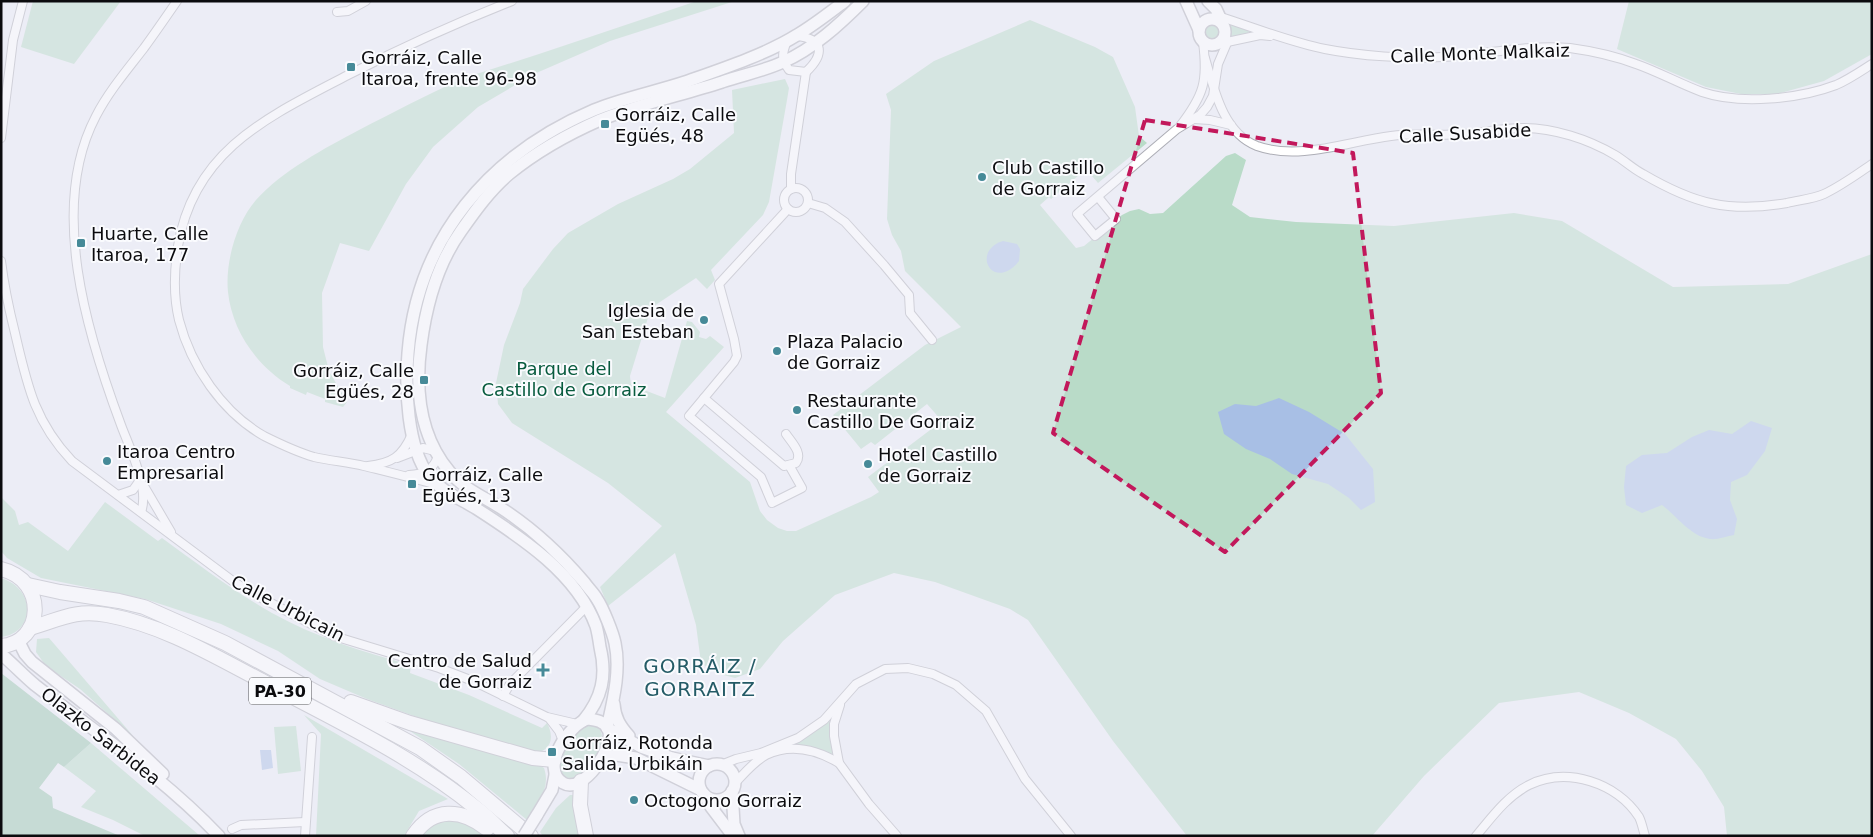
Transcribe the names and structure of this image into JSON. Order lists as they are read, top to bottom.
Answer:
{
  "streets": {
    "highway": ["PA-30"],
    "street": [
      "Calle Monte Malkaiz",
      "Calle Susabide",
      "Calle Urbicain",
      "Olazko Sarbidea"
    ]
  },
  "crossings": [
    ["PA-30", "Olazko Sarbidea"]
  ],
  "districts": ["GORRÁIZ / GORRAITZ"],
  "parks": ["Parque del Castillo de Gorraiz"],
  "places": {
    "transit": [
      "Gorráiz, Calle Itaroa, frente 96-98",
      "Gorráiz, Calle Egüés, 48",
      "Huarte, Calle Itaroa, 177",
      "Gorráiz, Calle Egüés, 28",
      "Gorráiz, Calle Egüés, 13",
      "Gorráiz, Rotonda Salida, Urbikáin"
    ],
    "other": [
      "Club Castillo de Gorraiz",
      "Iglesia de San Esteban",
      "Plaza Palacio de Gorraiz",
      "Restaurante Castillo De Gorraiz",
      "Itaroa Centro Empresarial",
      "Hotel Castillo de Gorraiz",
      "Octogono Gorraiz"
    ],
    "health": ["Centro de Salud de Gorraiz"]
  }
}
